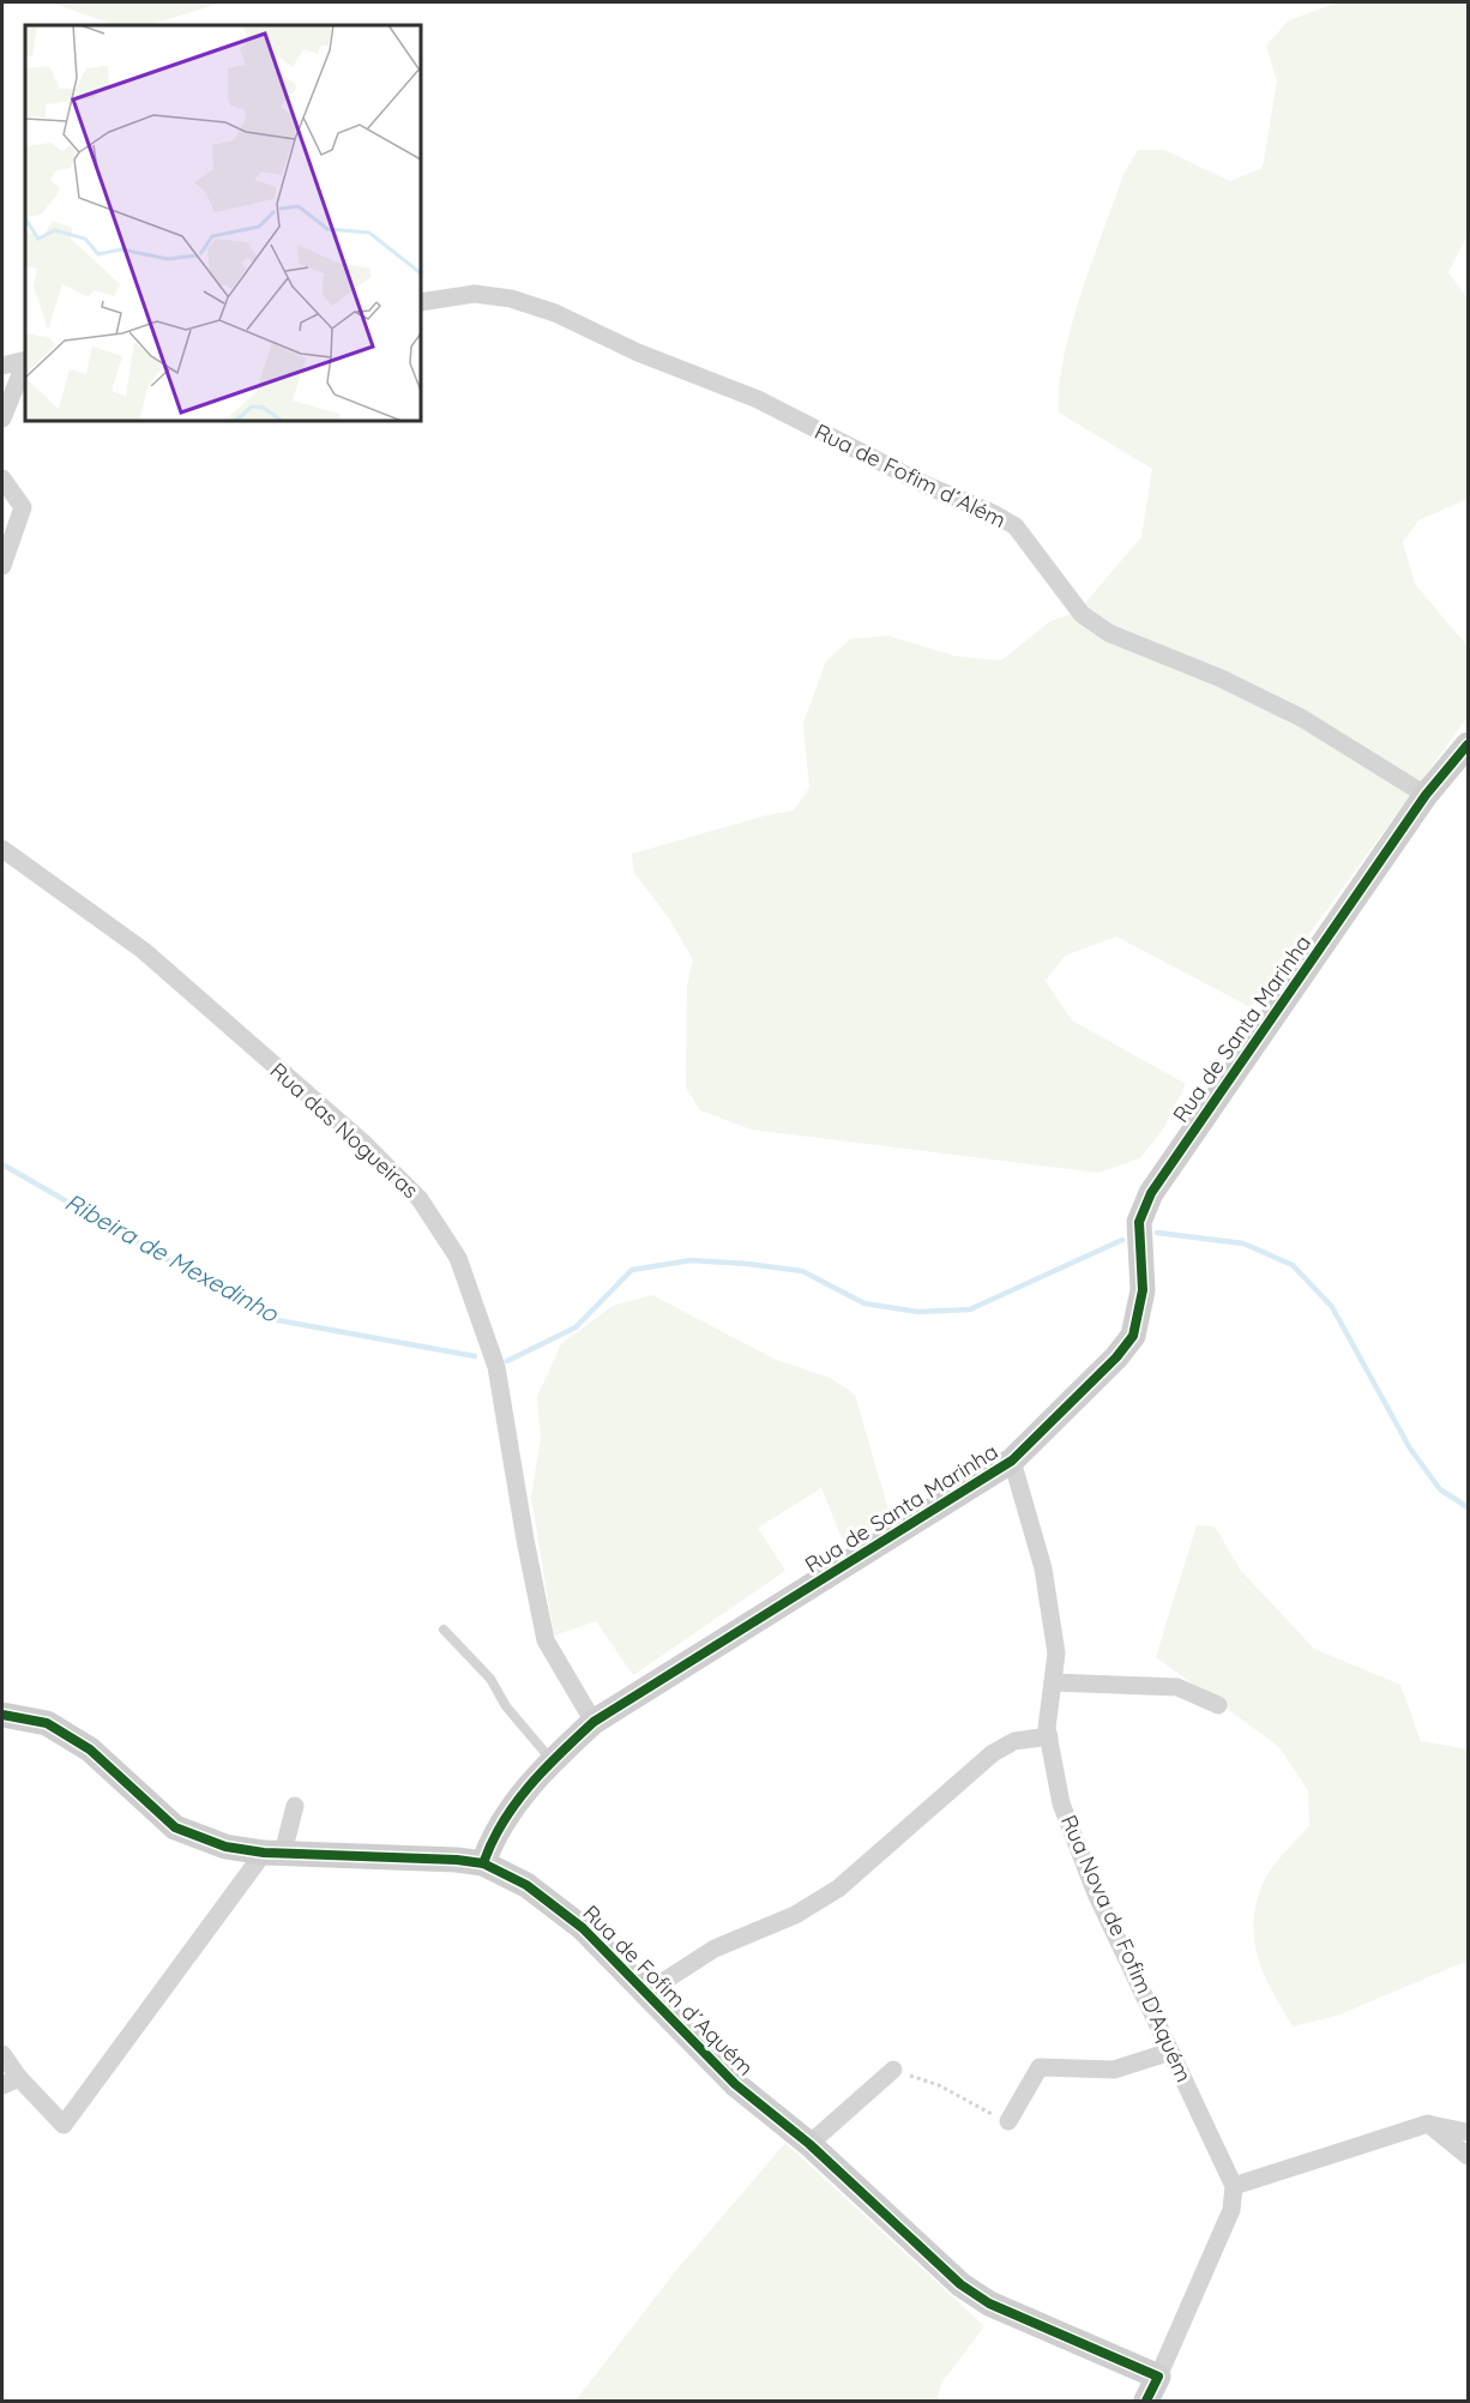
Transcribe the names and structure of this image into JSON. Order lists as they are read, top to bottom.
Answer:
{
  "streets": {
    "street": [
      "Rua de Fofim d´Além",
      "Rua de Santa Marinha",
      "Rua das Nogueiras",
      "Rua Nova de Fofim D'Aquém",
      "Rua de Fofim d´Aquém"
    ]
  },
  "crossings": [
    ["Rua de Fofim d´Além", "Rua de Santa Marinha"],
    ["Rua de Santa Marinha", "Rua das Nogueiras"],
    ["Rua de Santa Marinha", "Rua Nova de Fofim D'Aquém"],
    ["Rua de Santa Marinha", "Rua de Fofim d´Aquém"]
  ],
  "water": ["Ribeira de Mexedinho"]
}
